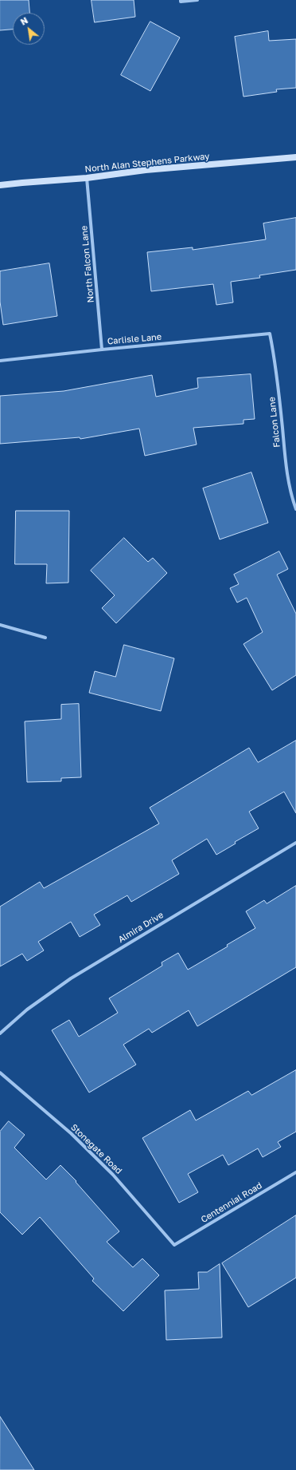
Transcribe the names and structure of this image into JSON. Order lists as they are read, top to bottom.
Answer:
{
  "streets": {
    "street": [
      "North Alan Stephens Parkway",
      "North Falcon Lane",
      "Carlisle Lane",
      "Falcon Lane",
      "Almira Drive",
      "Stonegate Road",
      "Centennial Road"
    ]
  },
  "crossings": [
    ["North Alan Stephens Parkway", "North Falcon Lane"],
    ["North Falcon Lane", "Carlisle Lane"],
    ["Carlisle Lane", "Falcon Lane"],
    ["Stonegate Road", "Centennial Road"]
  ],
  "north": "top left"
}
